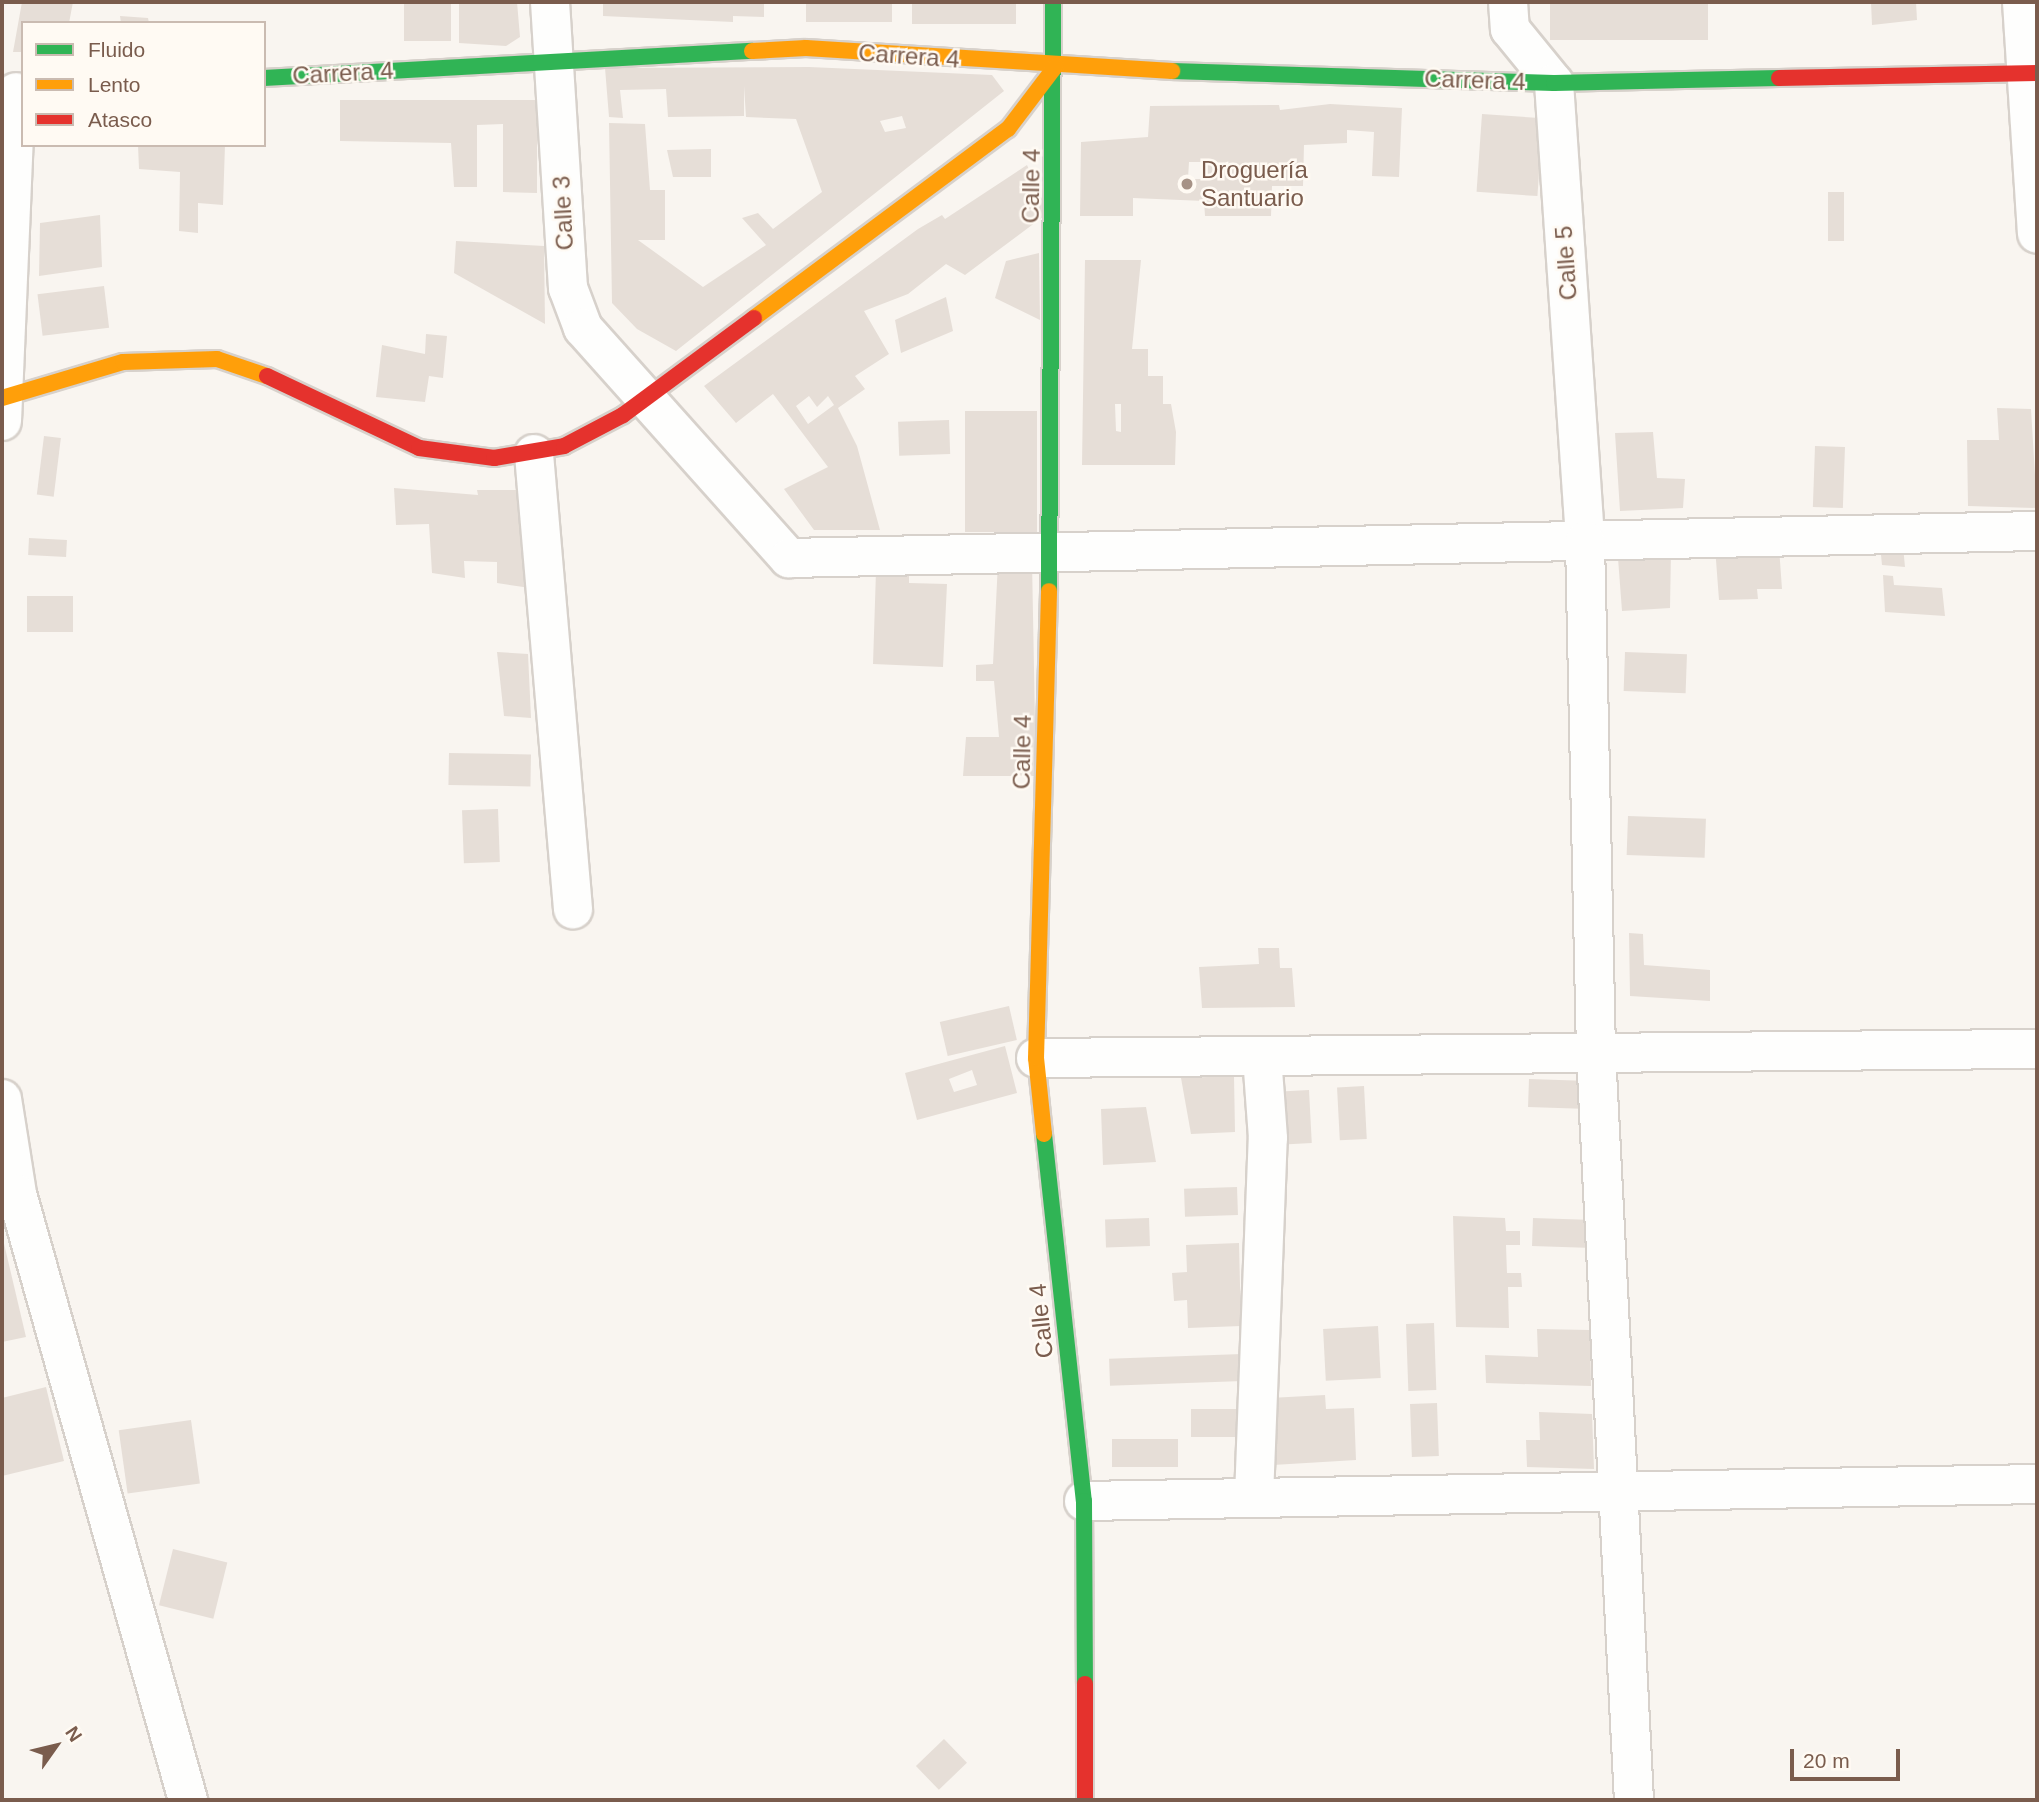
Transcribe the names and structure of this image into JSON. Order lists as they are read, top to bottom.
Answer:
{
  "streets": {
    "street": [
      "Carrera 4",
      "Calle 4",
      "Calle 3",
      "Calle 5"
    ]
  },
  "crossings": [
    ["Carrera 4", "Calle 4"],
    ["Carrera 4", "Calle 3"],
    ["Carrera 4", "Calle 5"],
    ["Calle 4", "Calle 3"],
    ["Calle 3", "Calle 5"]
  ],
  "places": ["Droguería Santuario"],
  "legend": ["Fluido", "Lento", "Atasco"],
  "scale_bar": "20 m",
  "north": "top right"
}
